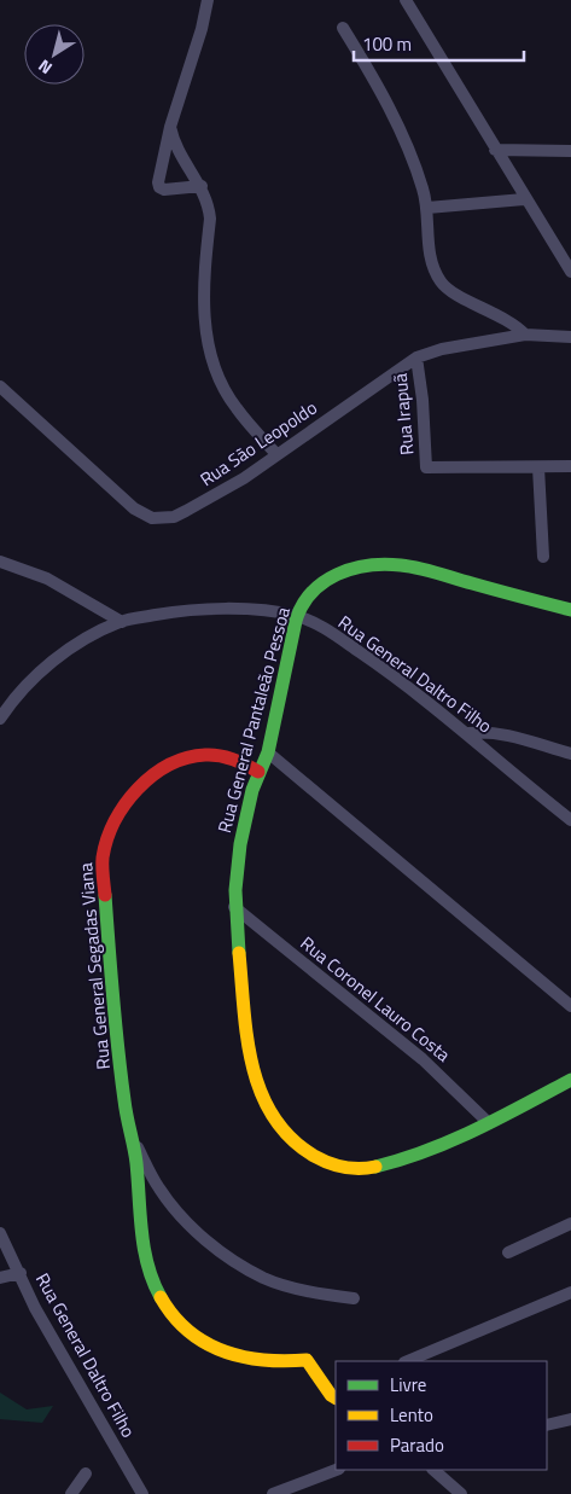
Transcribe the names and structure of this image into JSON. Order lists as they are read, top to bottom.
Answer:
{
  "streets": {
    "street": [
      "Rua Irapuã",
      "Rua São Leopoldo",
      "Rua General Daltro Filho",
      "Rua General Pantaleão Pessoa",
      "Rua General Segadas Viana",
      "Rua Coronel Lauro Costa"
    ]
  },
  "crossings": [
    ["Rua Irapuã", "Rua São Leopoldo"],
    ["Rua General Daltro Filho", "Rua General Pantaleão Pessoa"],
    ["Rua General Pantaleão Pessoa", "Rua General Segadas Viana"],
    ["Rua General Pantaleão Pessoa", "Rua Coronel Lauro Costa"]
  ],
  "legend": ["Livre", "Lento", "Parado"],
  "scale_bar": "100 m",
  "north": "bottom left"
}
